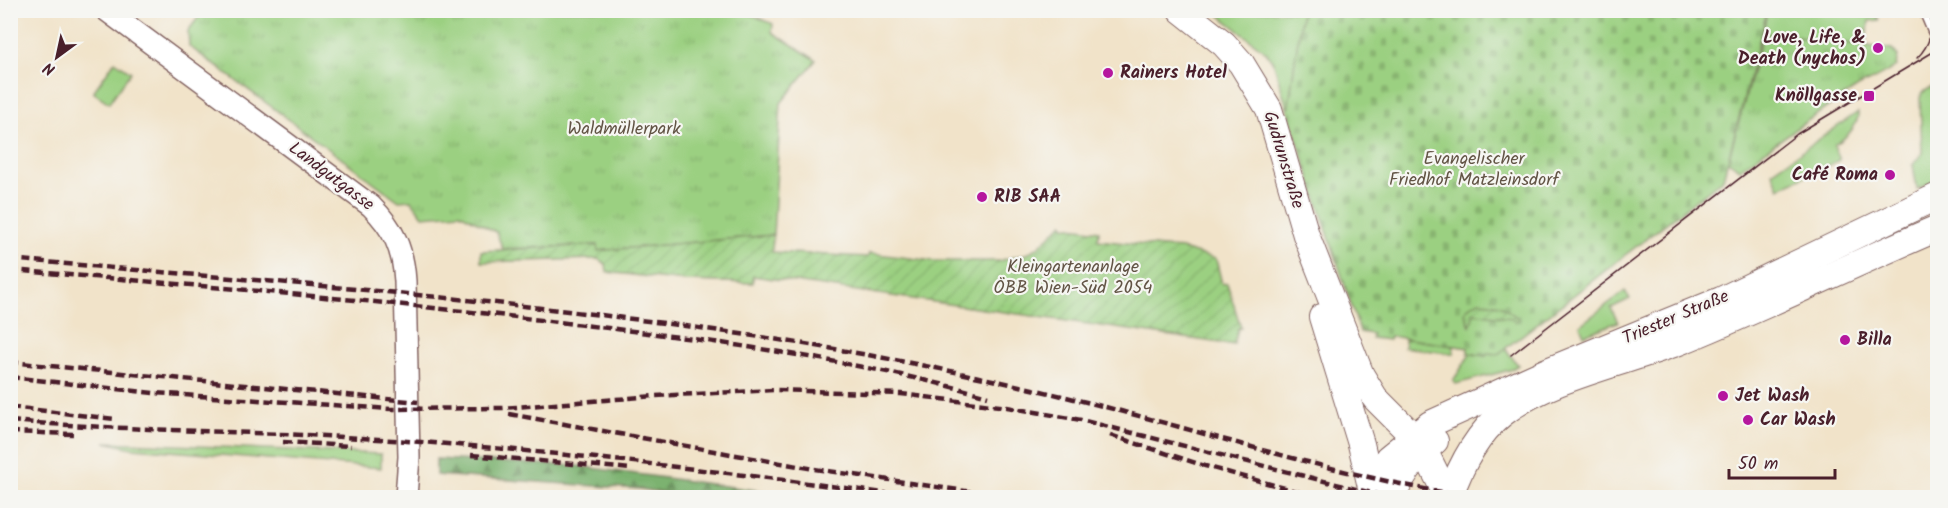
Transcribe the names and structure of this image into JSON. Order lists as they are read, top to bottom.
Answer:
{
  "streets": {
    "main road": ["Gudrunstraße", "Triester Straße"],
    "street": ["Landgutgasse"]
  },
  "crossings": [
    ["Gudrunstraße", "Triester Straße"]
  ],
  "parks": ["Waldmüllerpark", "Evangelischer Friedhof Matzleinsdorf", "Kleingartenanlage ÖBB Wien-Süd 2054"],
  "places": {
    "other": [
      "Love, Life, & Death (nychos)",
      "Rainers Hotel",
      "Café Roma",
      "RIB SAA",
      "Billa",
      "Jet Wash",
      "Car Wash"
    ],
    "transit": ["Knöllgasse"]
  },
  "scale_bar": "50 m",
  "north": "bottom left"
}
